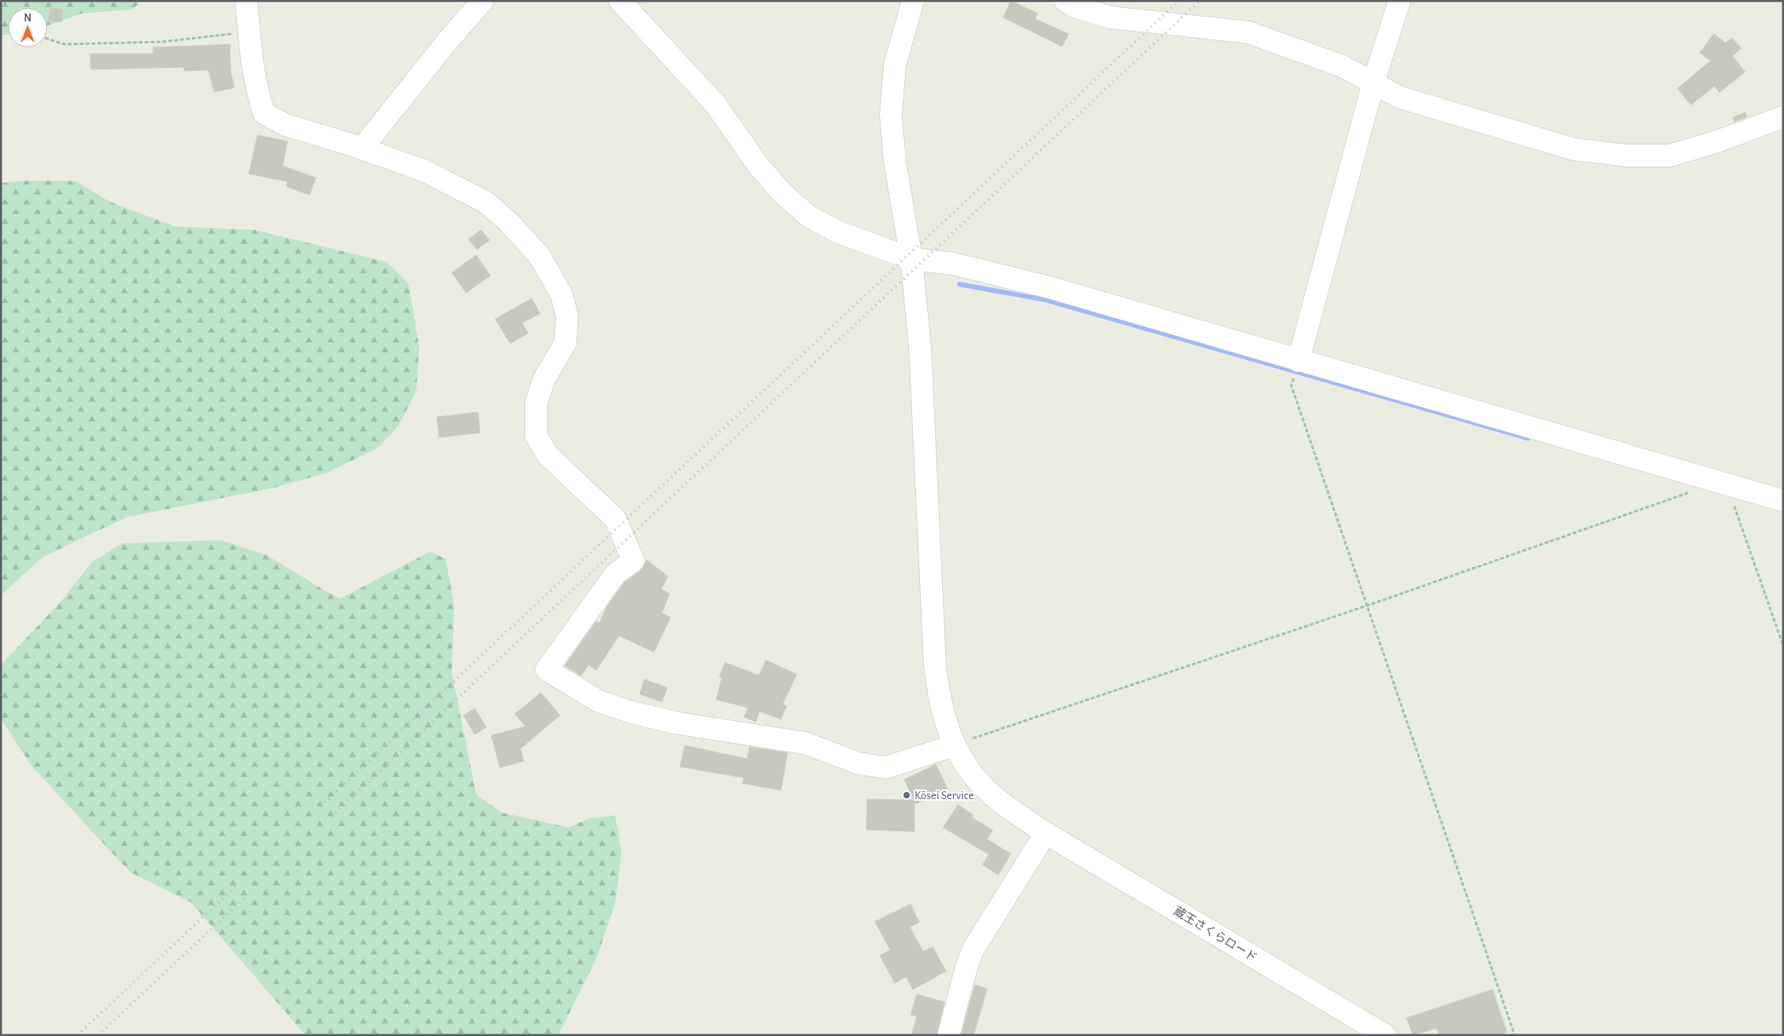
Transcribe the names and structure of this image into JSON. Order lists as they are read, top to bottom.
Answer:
{
  "streets": {
    "street": ["蔵王さくらロード"]
  },
  "places": ["Kōsei Service"],
  "north": "top"
}
